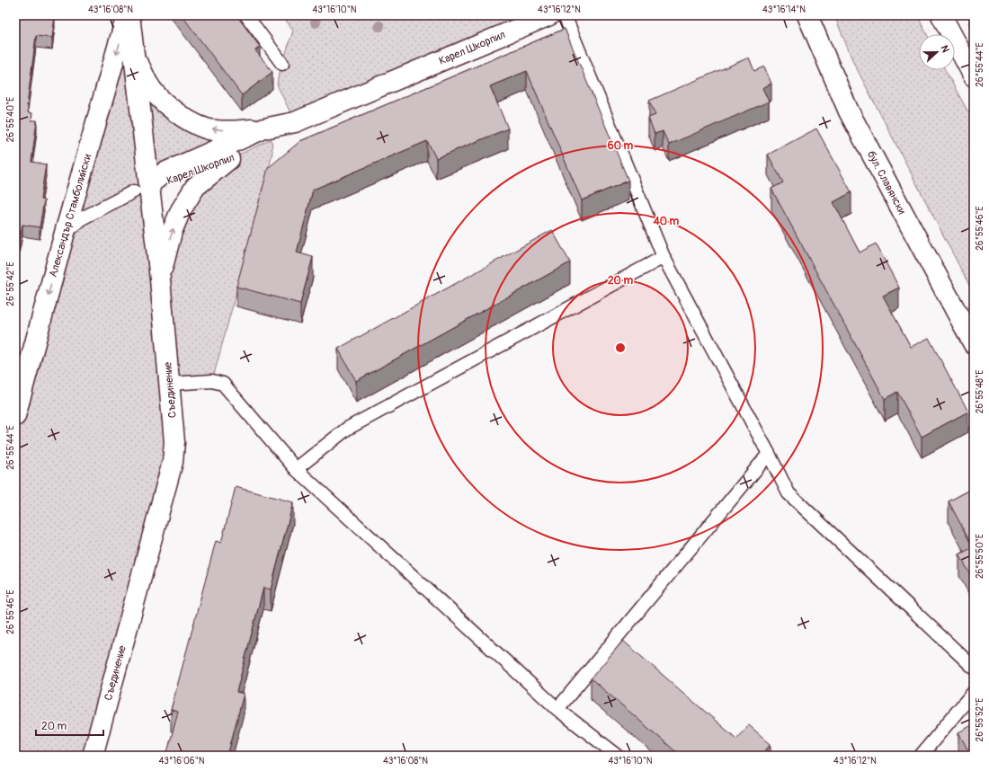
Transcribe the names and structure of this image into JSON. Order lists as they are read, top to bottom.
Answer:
{
  "streets": {
    "street": [
      "Карел Шкорпил",
      "бул. Славянски",
      "Александър Стамболийски",
      "Съединение"
    ]
  },
  "crossings": [
    ["Карел Шкорпил", "Съединение"],
    ["Александър Стамболийски", "Съединение"]
  ],
  "scale_bar": "20 m",
  "north": "right",
  "coordinates": [
    "43°16'08\"N",
    "43°16'10\"N",
    "43°16'12\"N",
    "43°16'14\"N",
    "26°55'44\"E",
    "26°55'40\"E",
    "26°55'46\"E",
    "26°55'42\"E",
    "26°55'48\"E",
    "26°55'50\"E",
    "26°55'52\"E",
    "43°16'06\"N"
  ],
  "rings": ["60 m", "40 m", "20 m"]
}
